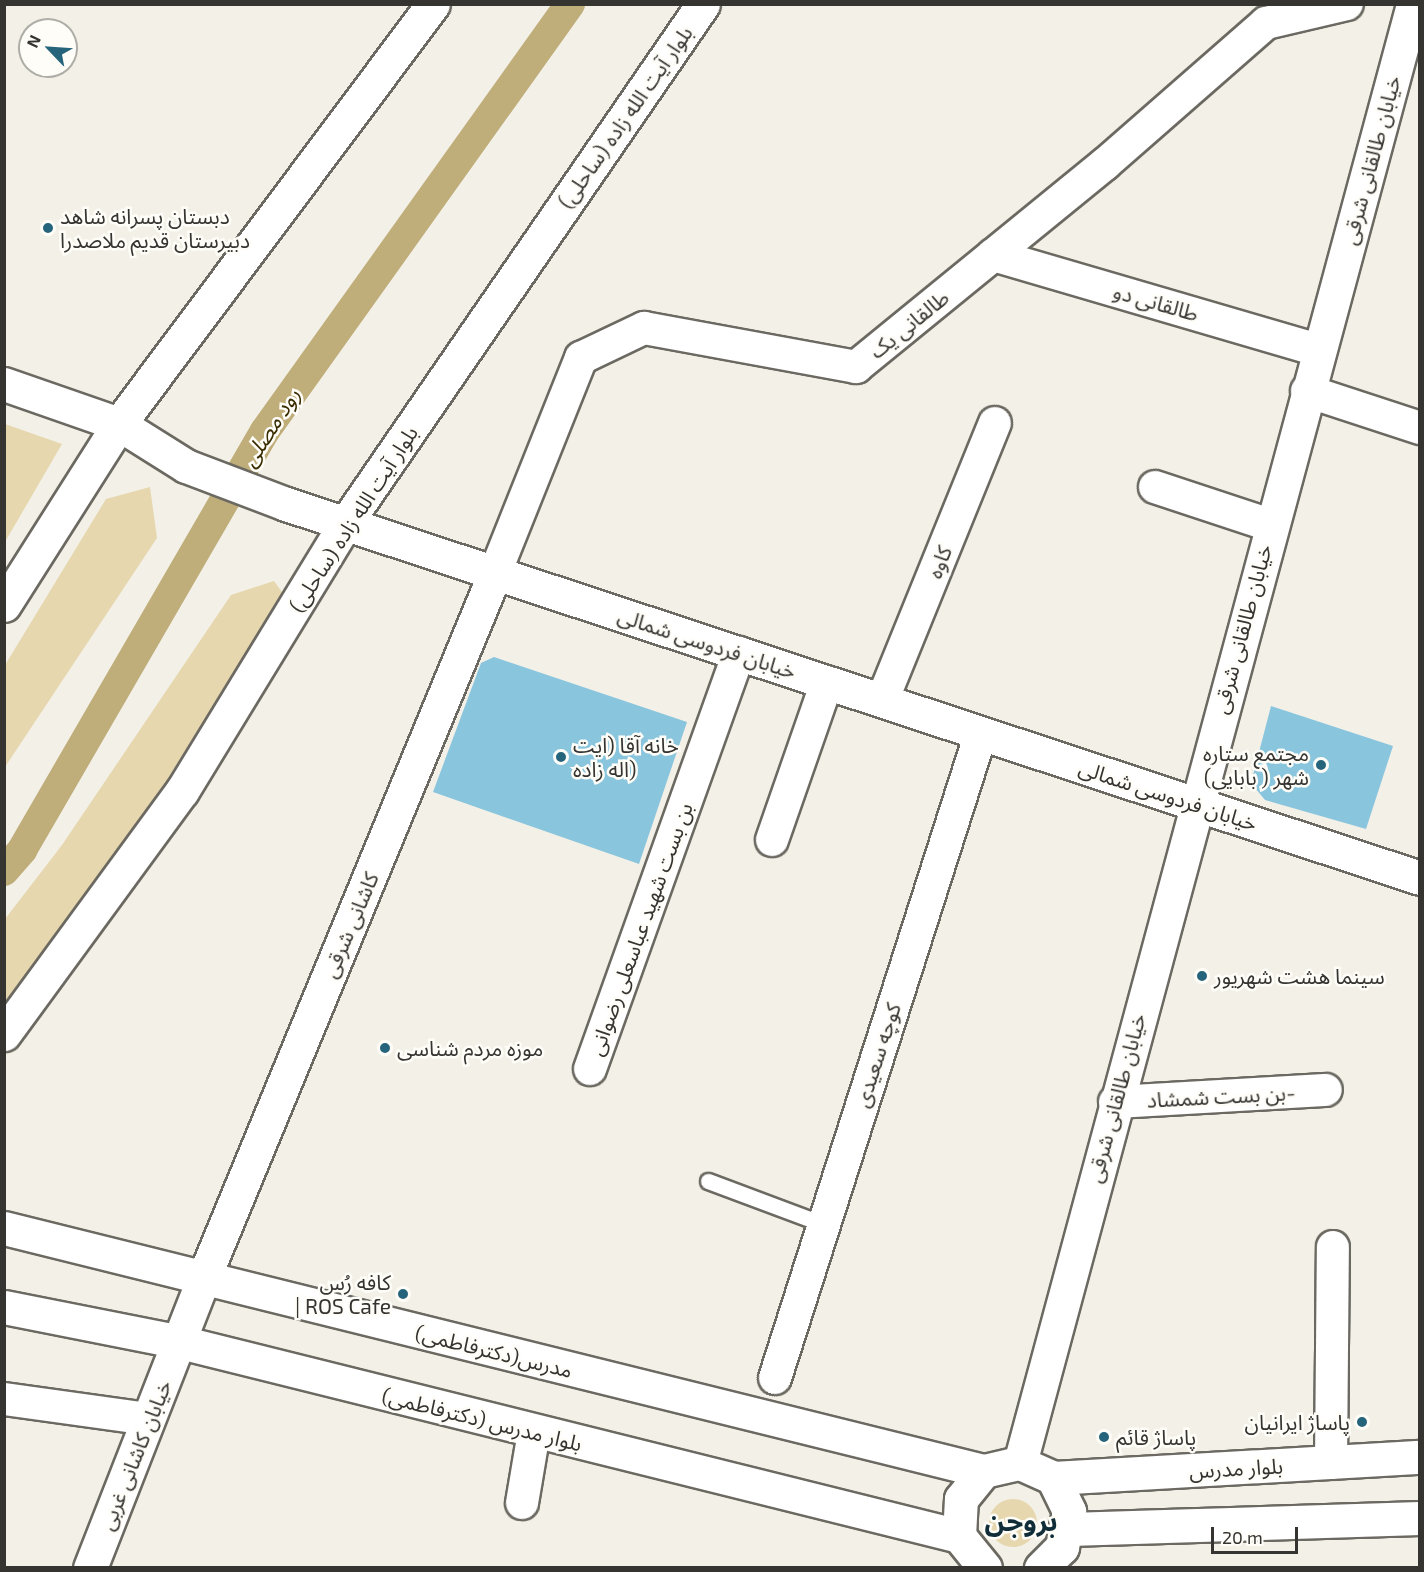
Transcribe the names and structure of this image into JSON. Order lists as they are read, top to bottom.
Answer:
{
  "streets": {
    "main road": [
      "بلوار آیت الله زاده (ساحلی)",
      "خیابان طالقانی شرقی",
      "خیابان فردوسی شمالی",
      "کاشانی شرقی",
      "مدرس(دکترفاطمی)",
      "بلوار مدرس (دکترفاطمی)",
      "خیابان کاشانی غربی",
      "بلوار مدرس"
    ],
    "street": [
      "طالقانی دو",
      "طالقانی یک",
      "کاوه",
      "بن بست شهید عباسعلی رضوانی",
      "کوچه سعیدی",
      "بن بست شمشاد-"
    ]
  },
  "crossings": [
    ["بلوار آیت الله زاده (ساحلی)", "خیابان فردوسی شمالی"],
    ["خیابان طالقانی شرقی", "طالقانی دو"],
    ["خیابان طالقانی شرقی", "خیابان فردوسی شمالی"],
    ["خیابان طالقانی شرقی", "بن بست شمشاد-"],
    ["طالقانی دو", "طالقانی یک"],
    ["طالقانی یک", "خیابان فردوسی شمالی"],
    ["طالقانی یک", "کاشانی شرقی"],
    ["کاوه", "خیابان فردوسی شمالی"],
    ["خیابان فردوسی شمالی", "کاشانی شرقی"],
    ["خیابان فردوسی شمالی", "بن بست شهید عباسعلی رضوانی"],
    ["خیابان فردوسی شمالی", "کوچه سعیدی"],
    ["کاشانی شرقی", "مدرس(دکترفاطمی)"],
    ["کاشانی شرقی", "بلوار مدرس (دکترفاطمی)"],
    ["کاشانی شرقی", "خیابان کاشانی غربی"],
    ["بلوار مدرس (دکترفاطمی)", "خیابان کاشانی غربی"]
  ],
  "districts": ["بروجن"],
  "water": ["رود مصلی"],
  "places": [
    "دبستان پسرانه شاهد دبیرستان قدیم ملاصدرا",
    "خانه آقا (ایت اله زاده)",
    "مجتمع ستاره شهر ( بابایی)",
    "سینما هشت شهریور",
    "موزه مردم شناسی",
    "کافه رُس | ROS Cafe",
    "پاساژ ایرانیان",
    "پاساژ قائم"
  ],
  "scale_bar": "20 m",
  "north": "top left"
}
